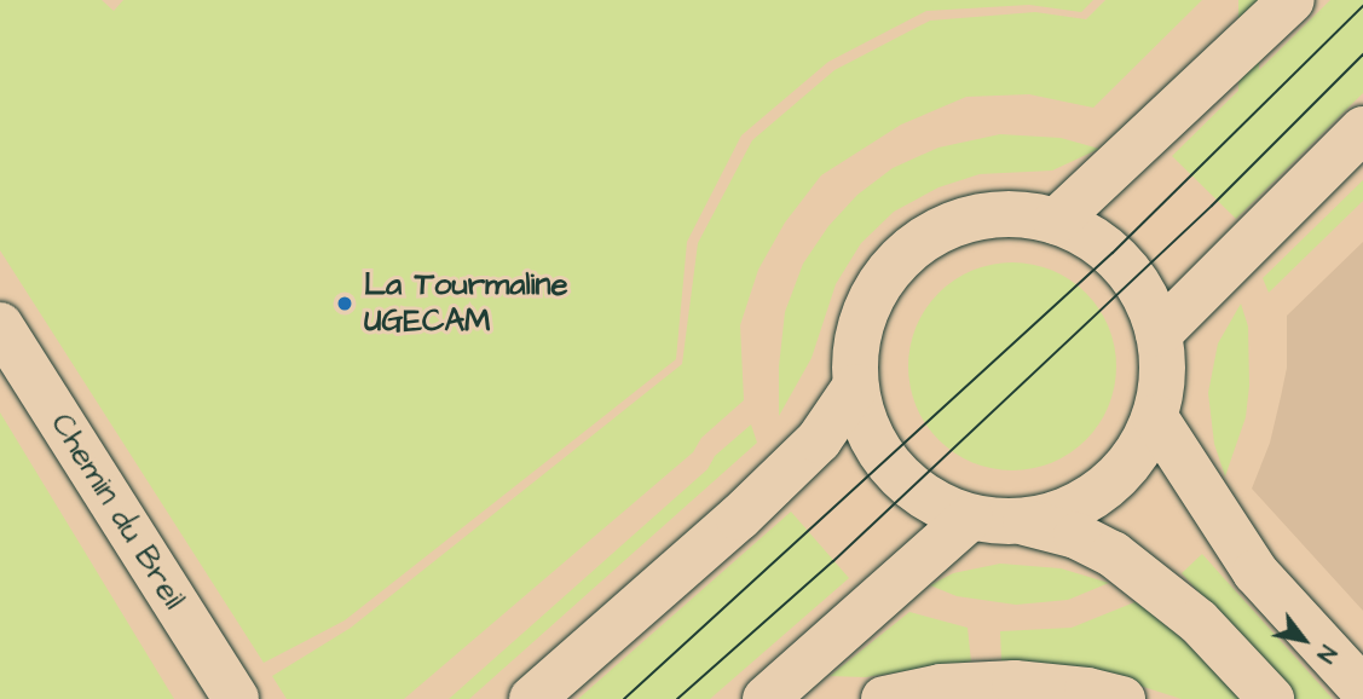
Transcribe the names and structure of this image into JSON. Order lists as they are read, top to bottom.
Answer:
{
  "streets": {
    "street": ["Chemin du Breil"]
  },
  "places": ["La Tourmaline UGECAM"],
  "north": "bottom right"
}
